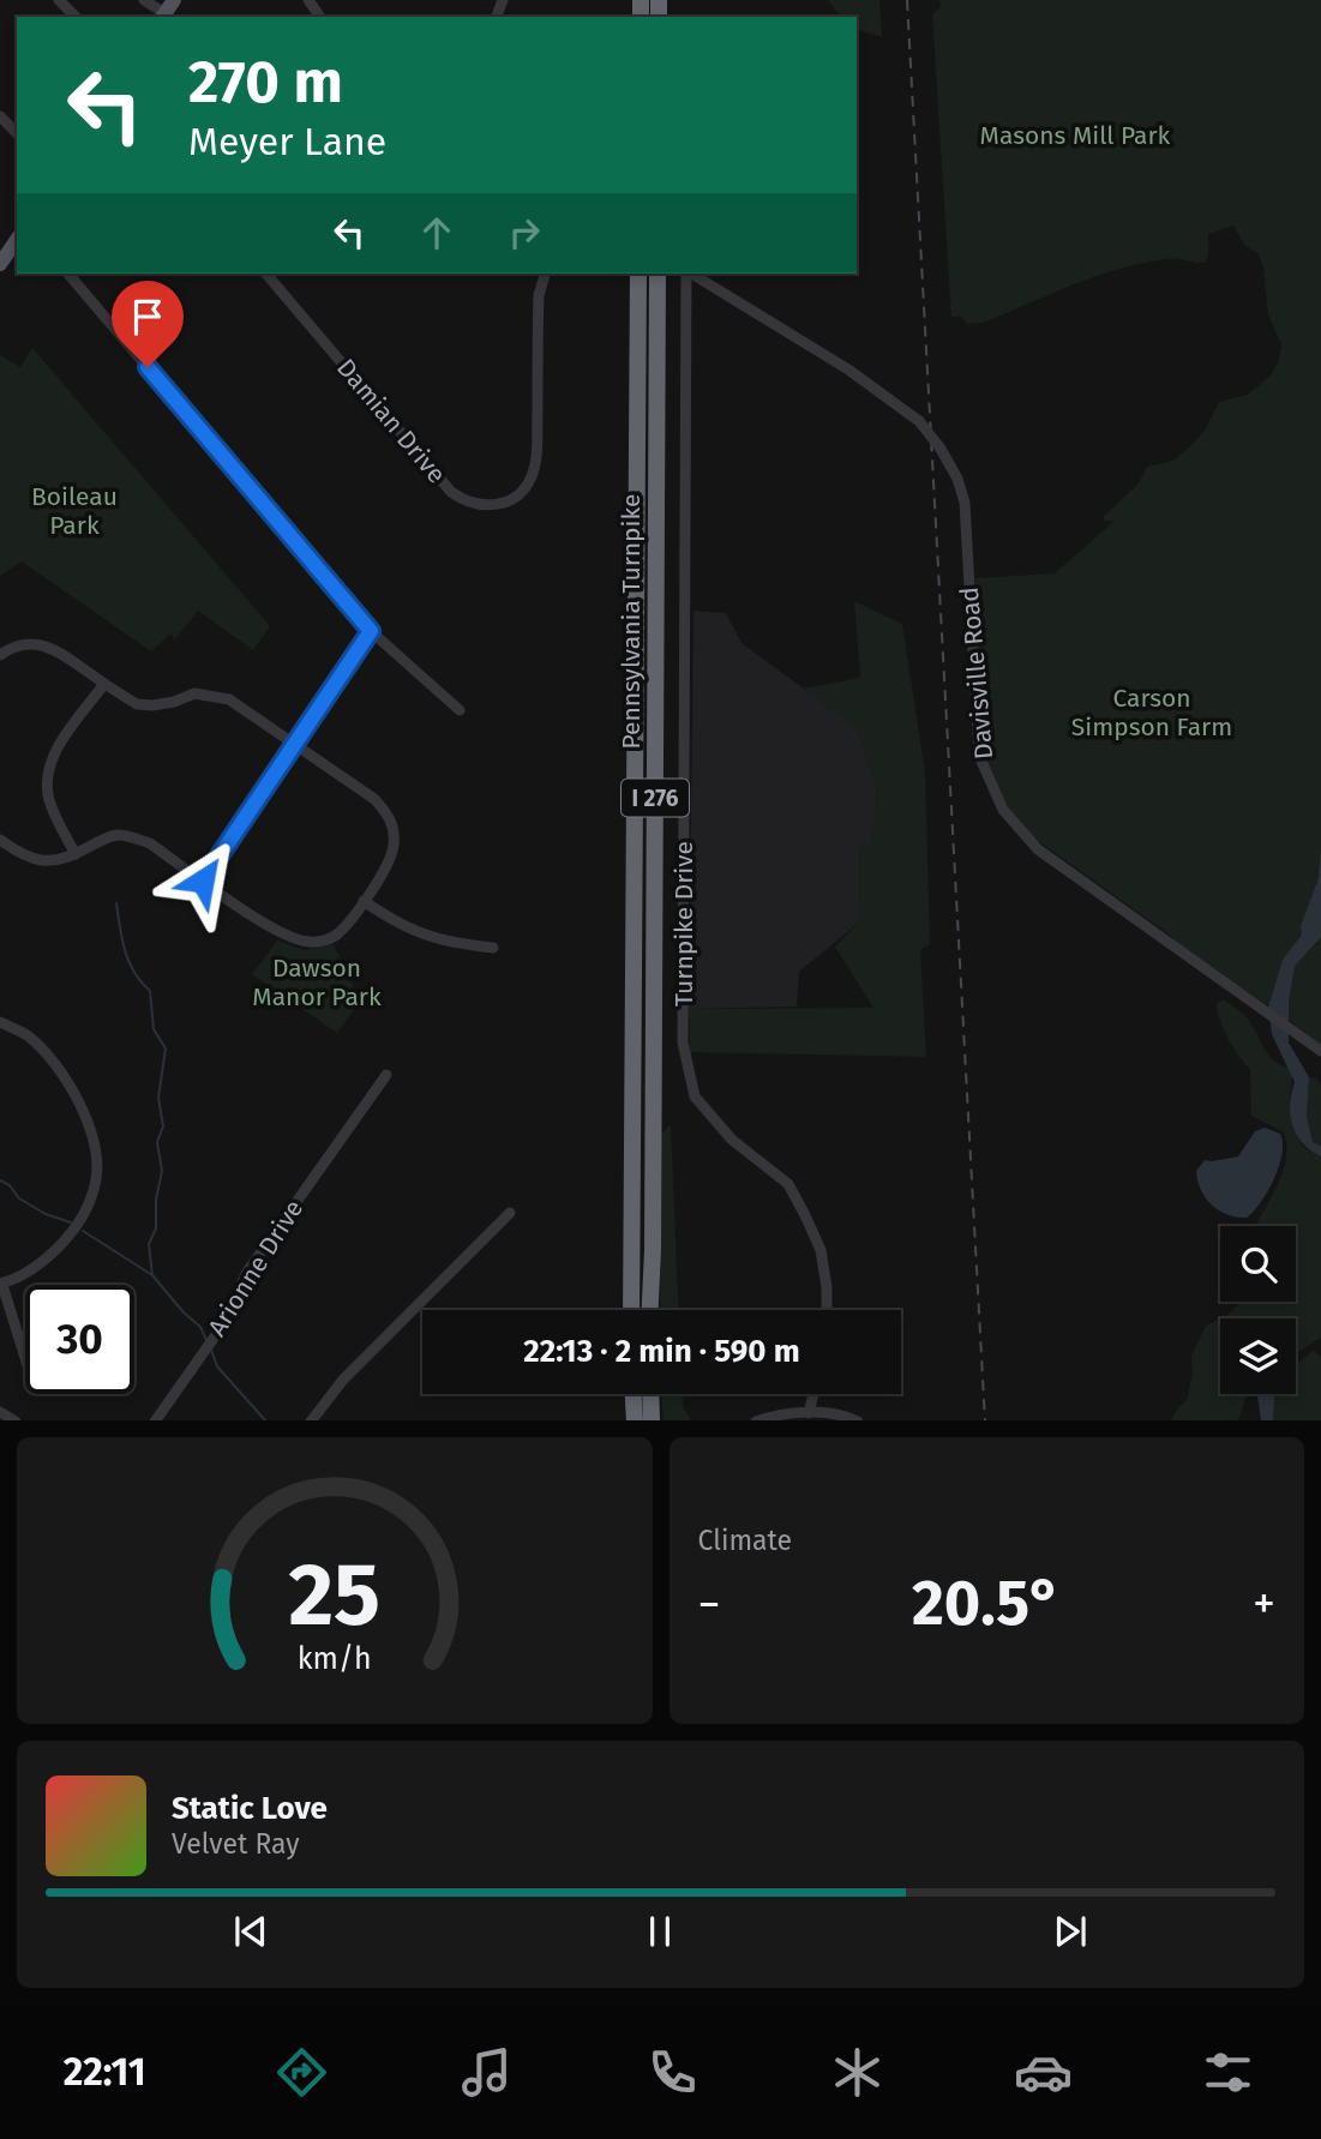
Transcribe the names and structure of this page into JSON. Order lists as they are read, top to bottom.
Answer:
{
  "streets": {
    "highway": ["Pennsylvania Turnpike", "I 276"],
    "street": [
      "Damian Drive",
      "Davisville Road",
      "Turnpike Drive",
      "Arionne Drive"
    ]
  },
  "parks": [
    "Masons Mill Park",
    "Boileau Park",
    "Carson Simpson Farm",
    "Dawson Manor Park"
  ],
  "page": {
    "turn": ["270 m", "Meyer Lane"],
    "limit": "30",
    "trip": "22:13 · 2 min · 590 m",
    "tile": "Climate",
    "heat": ["−", "20.5°", "+"],
    "song": ["Static Love", "Velvet Ray"],
    "tabs": "22:11",
    "gauge": ["25", "km/h"]
  }
}
